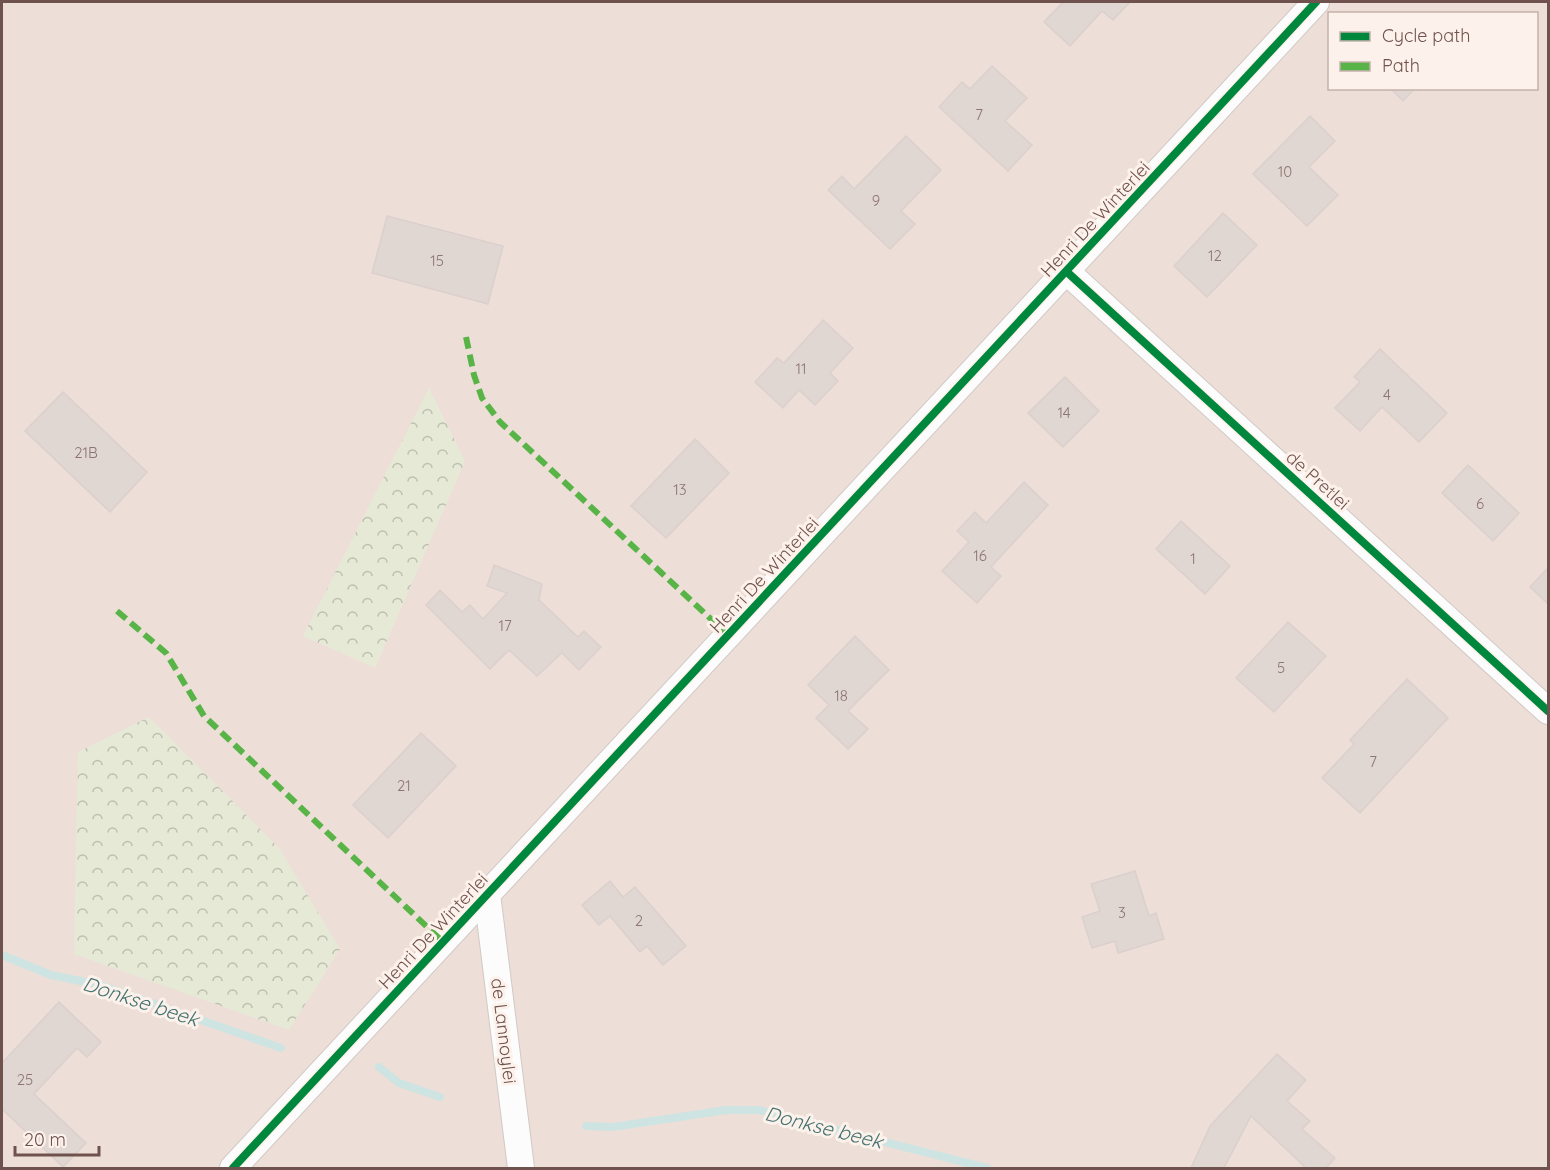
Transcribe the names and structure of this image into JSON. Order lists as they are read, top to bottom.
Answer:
{
  "streets": {
    "street": ["Henri De Winterlei", "de Pretlei", "de Lannoylei"]
  },
  "crossings": [
    ["Henri De Winterlei", "de Pretlei"],
    ["Henri De Winterlei", "de Lannoylei"]
  ],
  "water": ["Donkse beek"],
  "house_numbers": [
    "7",
    "10",
    "9",
    "12",
    "15",
    "11",
    "4",
    "14",
    "21B",
    "13",
    "6",
    "16",
    "1",
    "17",
    "5",
    "18",
    "7",
    "21",
    "3",
    "2",
    "25"
  ],
  "legend": ["Cycle path", "Path"],
  "scale_bar": "20 m"
}
